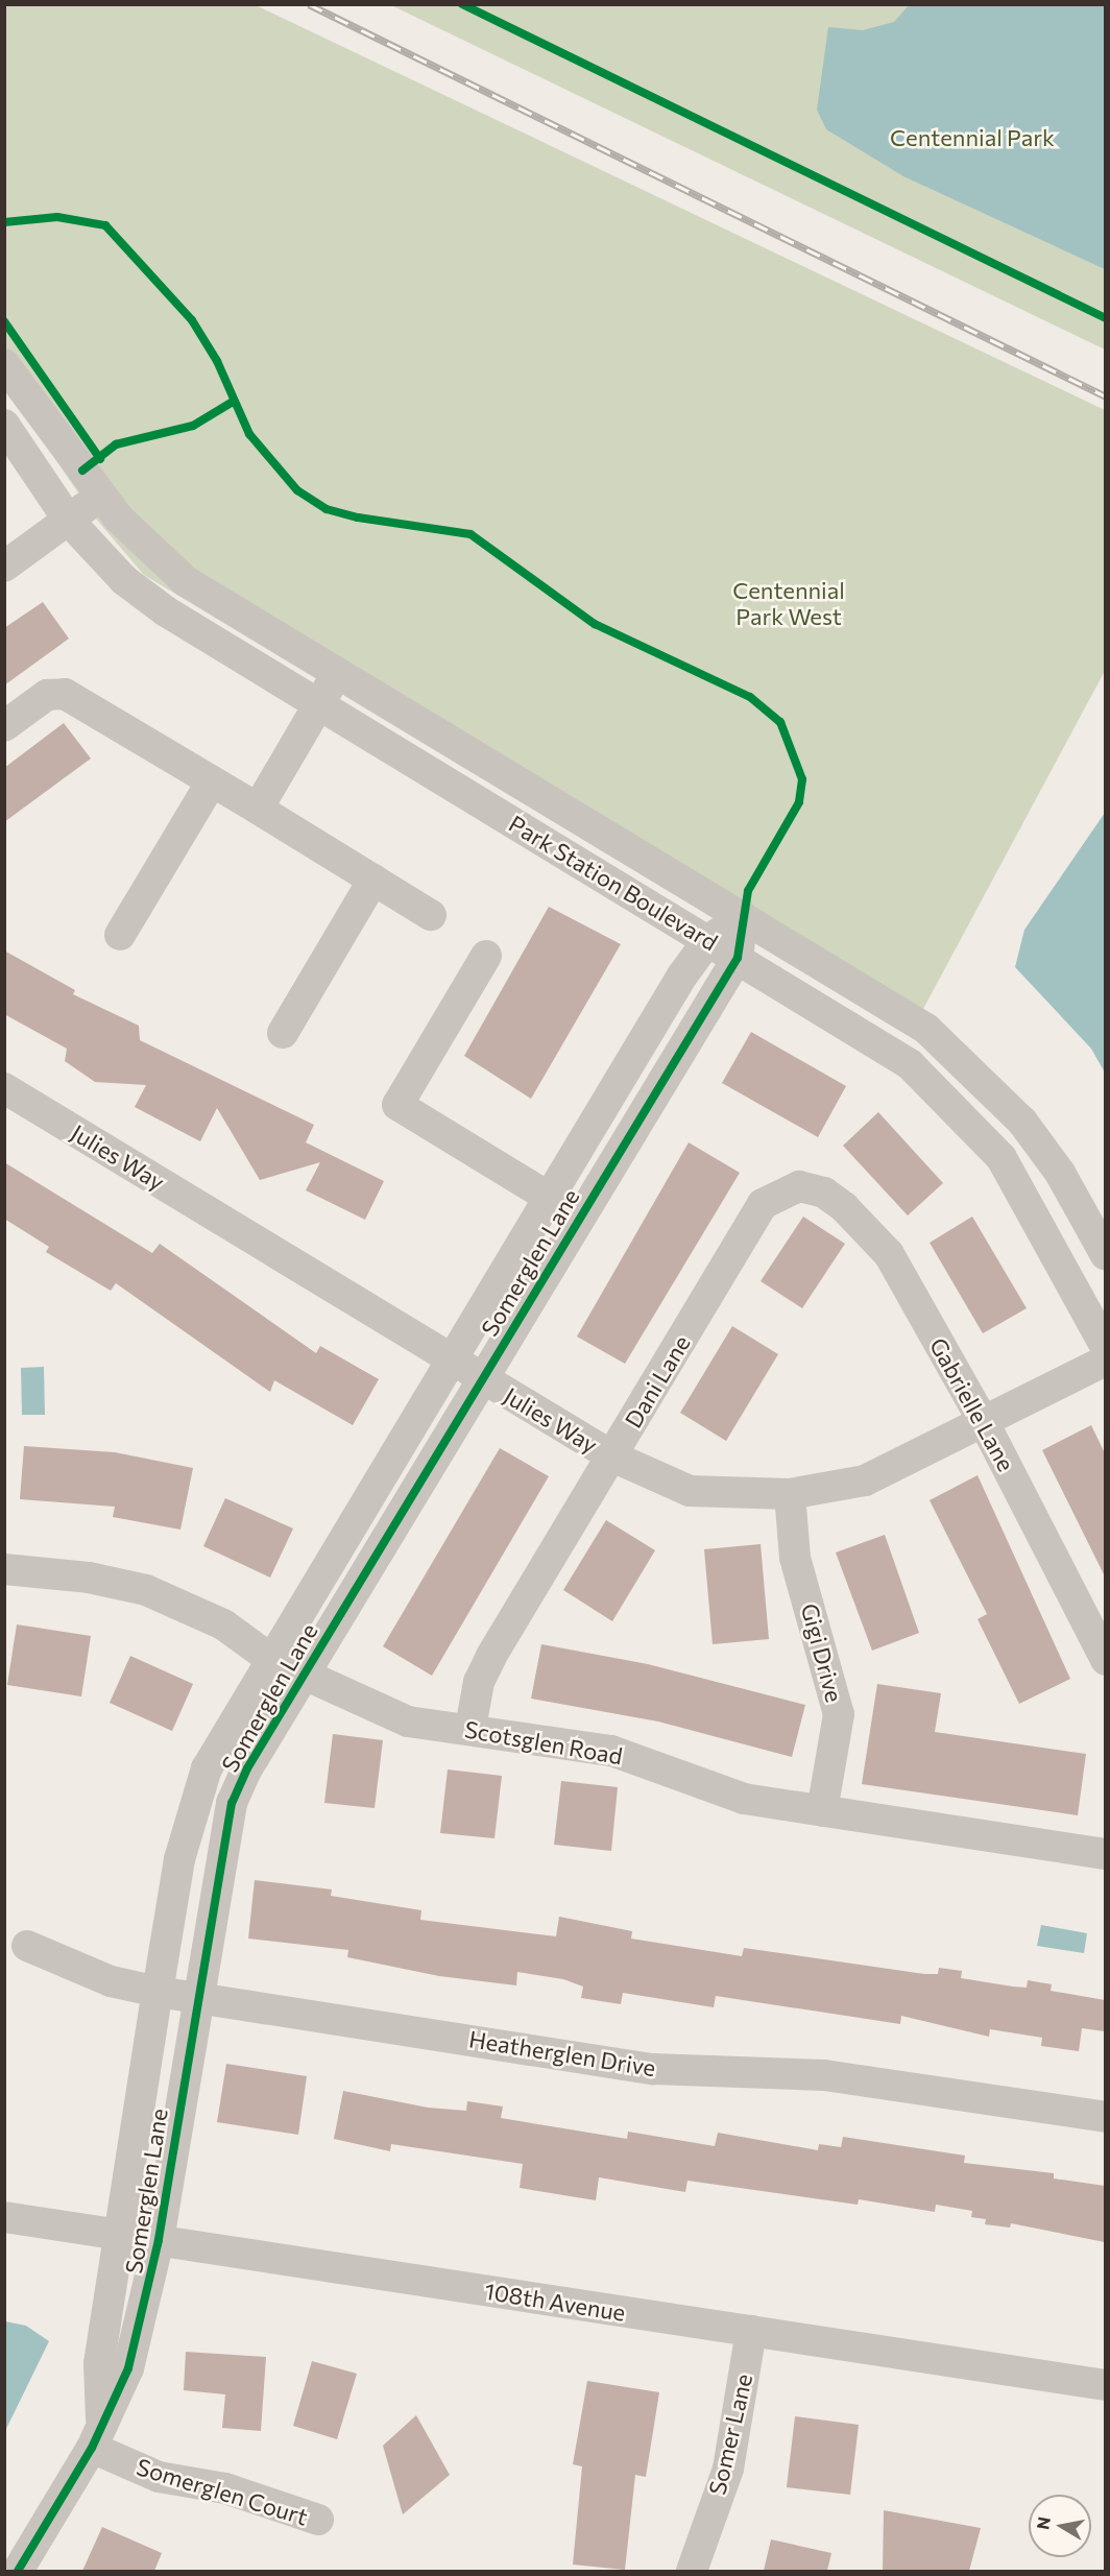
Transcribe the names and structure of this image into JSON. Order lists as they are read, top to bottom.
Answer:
{
  "streets": {
    "street": [
      "Park Station Boulevard",
      "Julies Way",
      "Somerglen Lane",
      "Dani Lane",
      "Gabrielle Lane",
      "Gigi Drive",
      "Scotsglen Road",
      "Heatherglen Drive",
      "108th Avenue",
      "Somer Lane",
      "Somerglen Court"
    ]
  },
  "crossings": [
    ["Park Station Boulevard", "Somerglen Lane"],
    ["Julies Way", "Somerglen Lane"],
    ["Julies Way", "Dani Lane"],
    ["Julies Way", "Gabrielle Lane"],
    ["Julies Way", "Gigi Drive"],
    ["Somerglen Lane", "Scotsglen Road"],
    ["Somerglen Lane", "Heatherglen Drive"],
    ["Somerglen Lane", "108th Avenue"],
    ["Somerglen Lane", "Somerglen Court"],
    ["Dani Lane", "Gabrielle Lane"],
    ["Dani Lane", "Scotsglen Road"],
    ["Gigi Drive", "Scotsglen Road"],
    ["108th Avenue", "Somer Lane"]
  ],
  "parks": ["Centennial Park", "Centennial Park West"],
  "north": "left"
}
